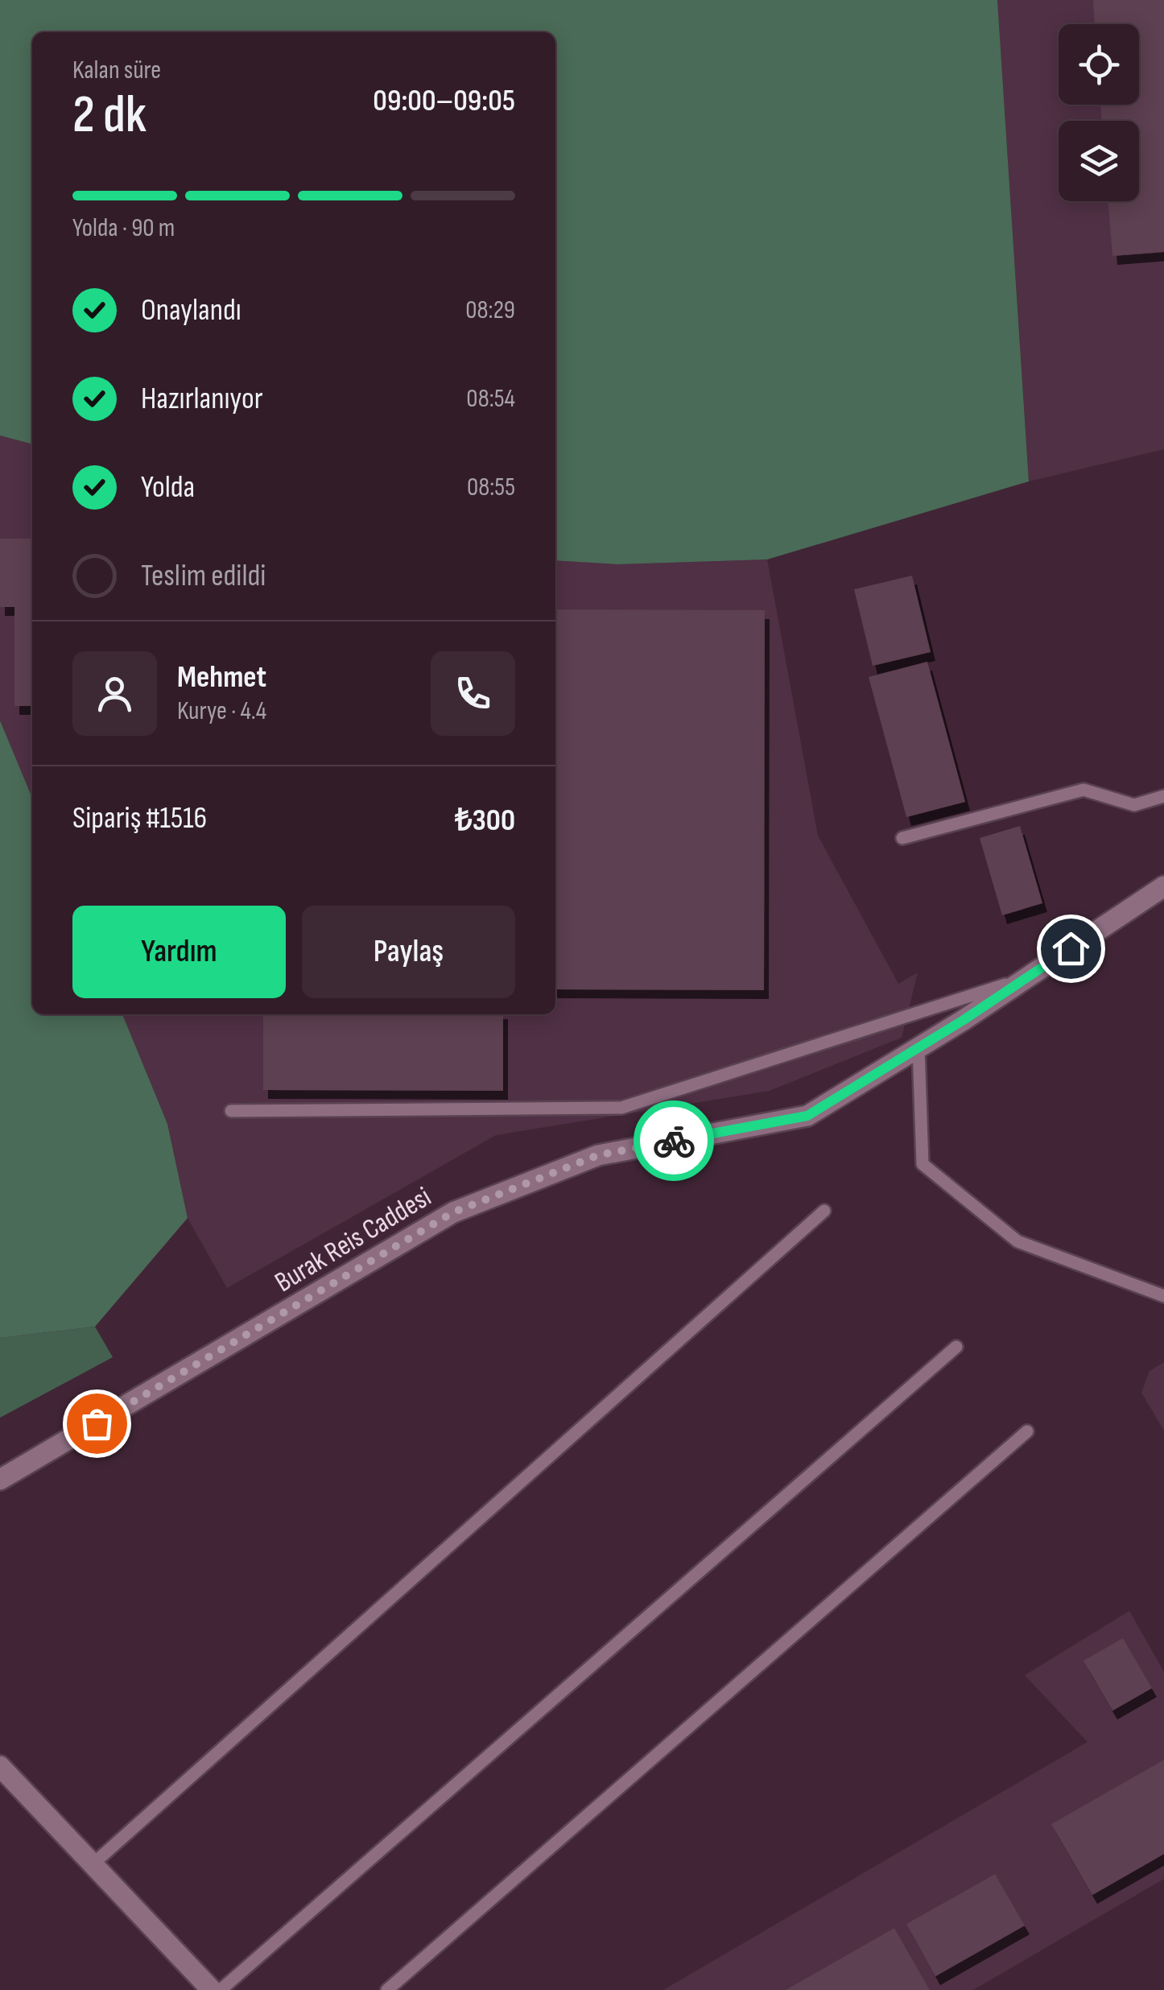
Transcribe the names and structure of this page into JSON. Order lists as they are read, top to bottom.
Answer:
{
  "streets": {
    "street": ["Burak Reis Caddesi"]
  },
  "page": {
    "heading": ["2 dk", "Kalan süre", "09:00–09:05"],
    "panel": [
      "Mehmet",
      "Kurye · 4.4",
      "Sipariş #1516",
      "₺300"
    ],
    "bar": "Yolda · 90 m",
    "list": [
      ["Onaylandı", "08:29"],
      ["Hazırlanıyor", "08:54"],
      ["Yolda", "08:55"],
      "Teslim edildi"
    ],
    "buttons": ["Yardım", "Paylaş"]
  }
}
